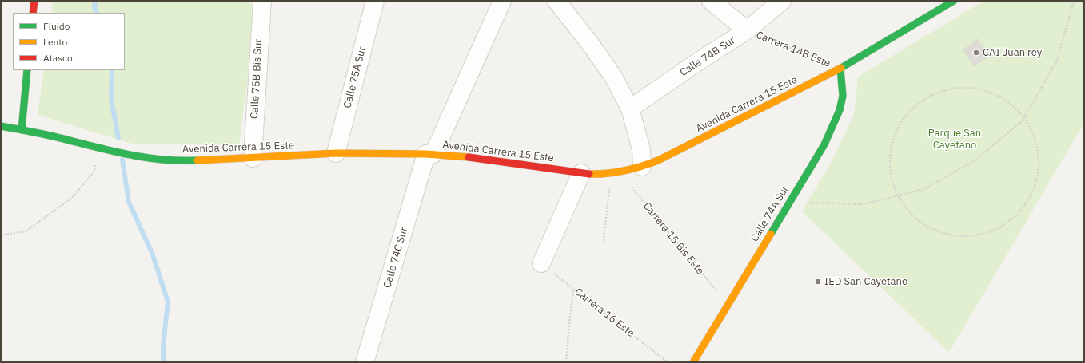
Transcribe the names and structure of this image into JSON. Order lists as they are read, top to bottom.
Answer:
{
  "streets": {
    "main road": ["Avenida Carrera 15 Este", "Calle 74A Sur"],
    "street": [
      "Calle 74B Sur",
      "Calle 75A Sur",
      "Calle 75B Bis Sur",
      "Calle 74C Sur"
    ],
    "path": ["Carrera 14B Este", "Carrera 15 Bis Este", "Carrera 16 Este"]
  },
  "crossings": [
    ["Carrera 14B Este", "Calle 74B Sur"],
    ["Carrera 14B Este", "Avenida Carrera 15 Este"],
    ["Carrera 14B Este", "Calle 74A Sur"],
    ["Calle 75A Sur", "Avenida Carrera 15 Este"],
    ["Calle 75B Bis Sur", "Avenida Carrera 15 Este"],
    ["Avenida Carrera 15 Este", "Calle 74A Sur"],
    ["Avenida Carrera 15 Este", "Carrera 15 Bis Este"],
    ["Avenida Carrera 15 Este", "Calle 74C Sur"],
    ["Calle 74A Sur", "Carrera 15 Bis Este"]
  ],
  "parks": ["Parque San Cayetano"],
  "places": ["CAI Juan rey", "IED San Cayetano"],
  "legend": ["Fluido", "Lento", "Atasco"]
}
